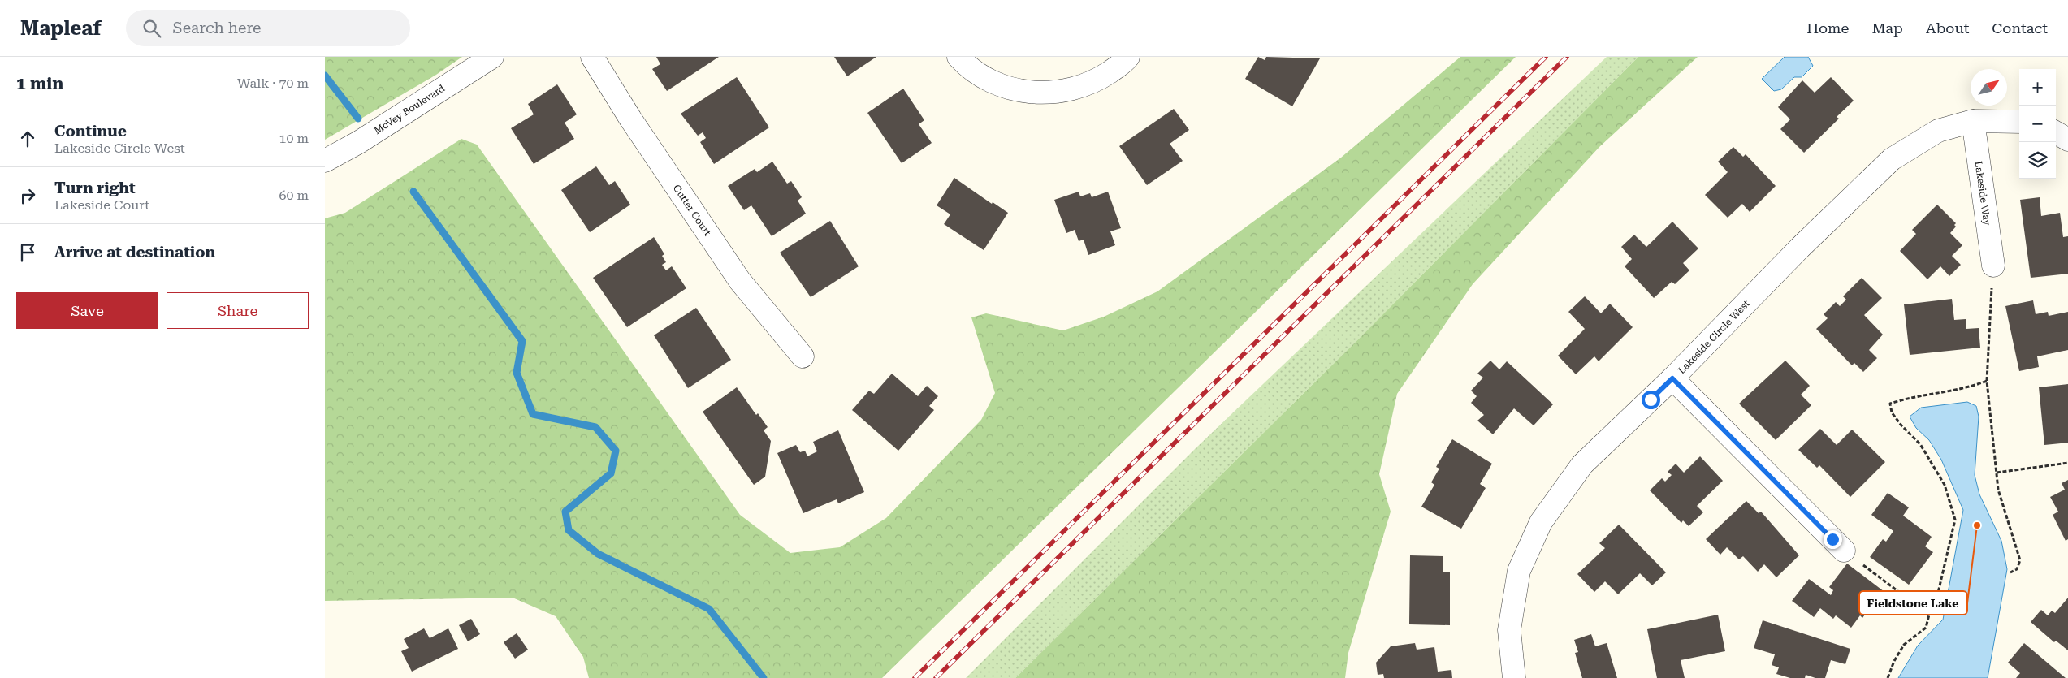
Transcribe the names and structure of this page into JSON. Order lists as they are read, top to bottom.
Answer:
{
  "streets": {
    "street": [
      "McVey Boulevard",
      "Lakeside Way",
      "Cutter Court",
      "Lakeside Circle West"
    ]
  },
  "crossings": [
    ["Lakeside Way", "Lakeside Circle West"]
  ],
  "places": ["Fieldstone Lake"],
  "north": "top right",
  "page": {
    "header": "Mapleaf",
    "search": "Search here",
    "nav": [
      "Home",
      "Map",
      "About",
      "Contact"
    ],
    "heading": ["1 min", "Walk · 70 m"],
    "map_buttons": ["+", "−"],
    "list": [
      ["Continue", "Lakeside Circle West", "10 m"],
      ["Turn right", "Lakeside Court", "60 m"],
      "Arrive at destination"
    ],
    "buttons": ["Save", "Share"]
  }
}
